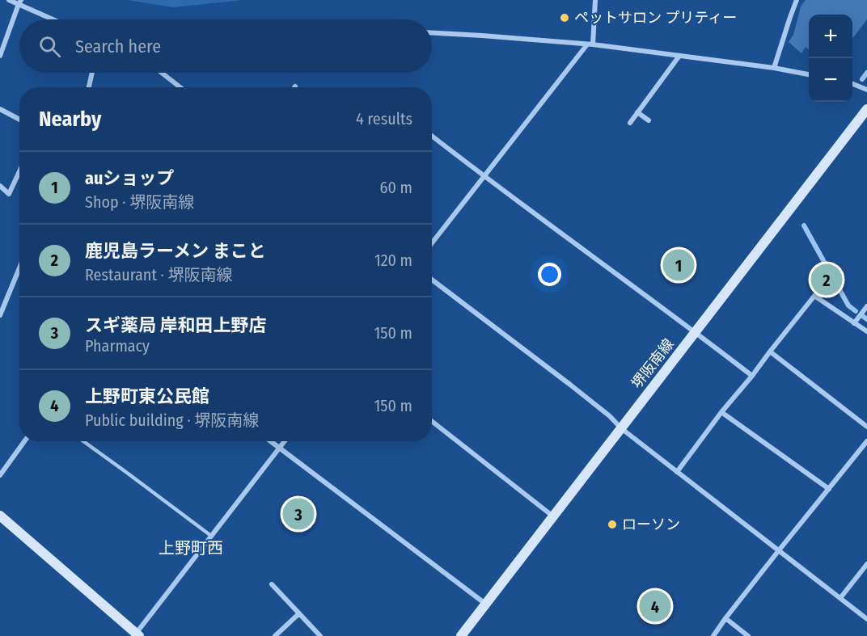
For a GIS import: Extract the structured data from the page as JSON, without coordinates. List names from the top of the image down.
{
  "streets": {
    "main road": ["堺阪南線"]
  },
  "districts": ["上野町西"],
  "places": ["ペットサロン プリティー", "ローソン"],
  "page": {
    "map_buttons": ["+", "−"],
    "search": "Search here",
    "heading": ["Nearby", "4 results"],
    "list": [
      {
        "mark": "1",
        "name": "auショップ",
        "note": "Shop · 堺阪南線",
        "value": "60 m"
      },
      {
        "mark": "2",
        "name": "鹿児島ラーメン まこと",
        "note": "Restaurant · 堺阪南線",
        "value": "120 m"
      },
      {
        "mark": "3",
        "name": "スギ薬局 岸和田上野店",
        "note": "Pharmacy",
        "value": "150 m"
      },
      {
        "mark": "4",
        "name": "上野町東公民館",
        "note": "Public building · 堺阪南線",
        "value": "150 m"
      }
    ],
    "pins": [
      "1",
      "2",
      "3",
      "4"
    ]
  }
}
